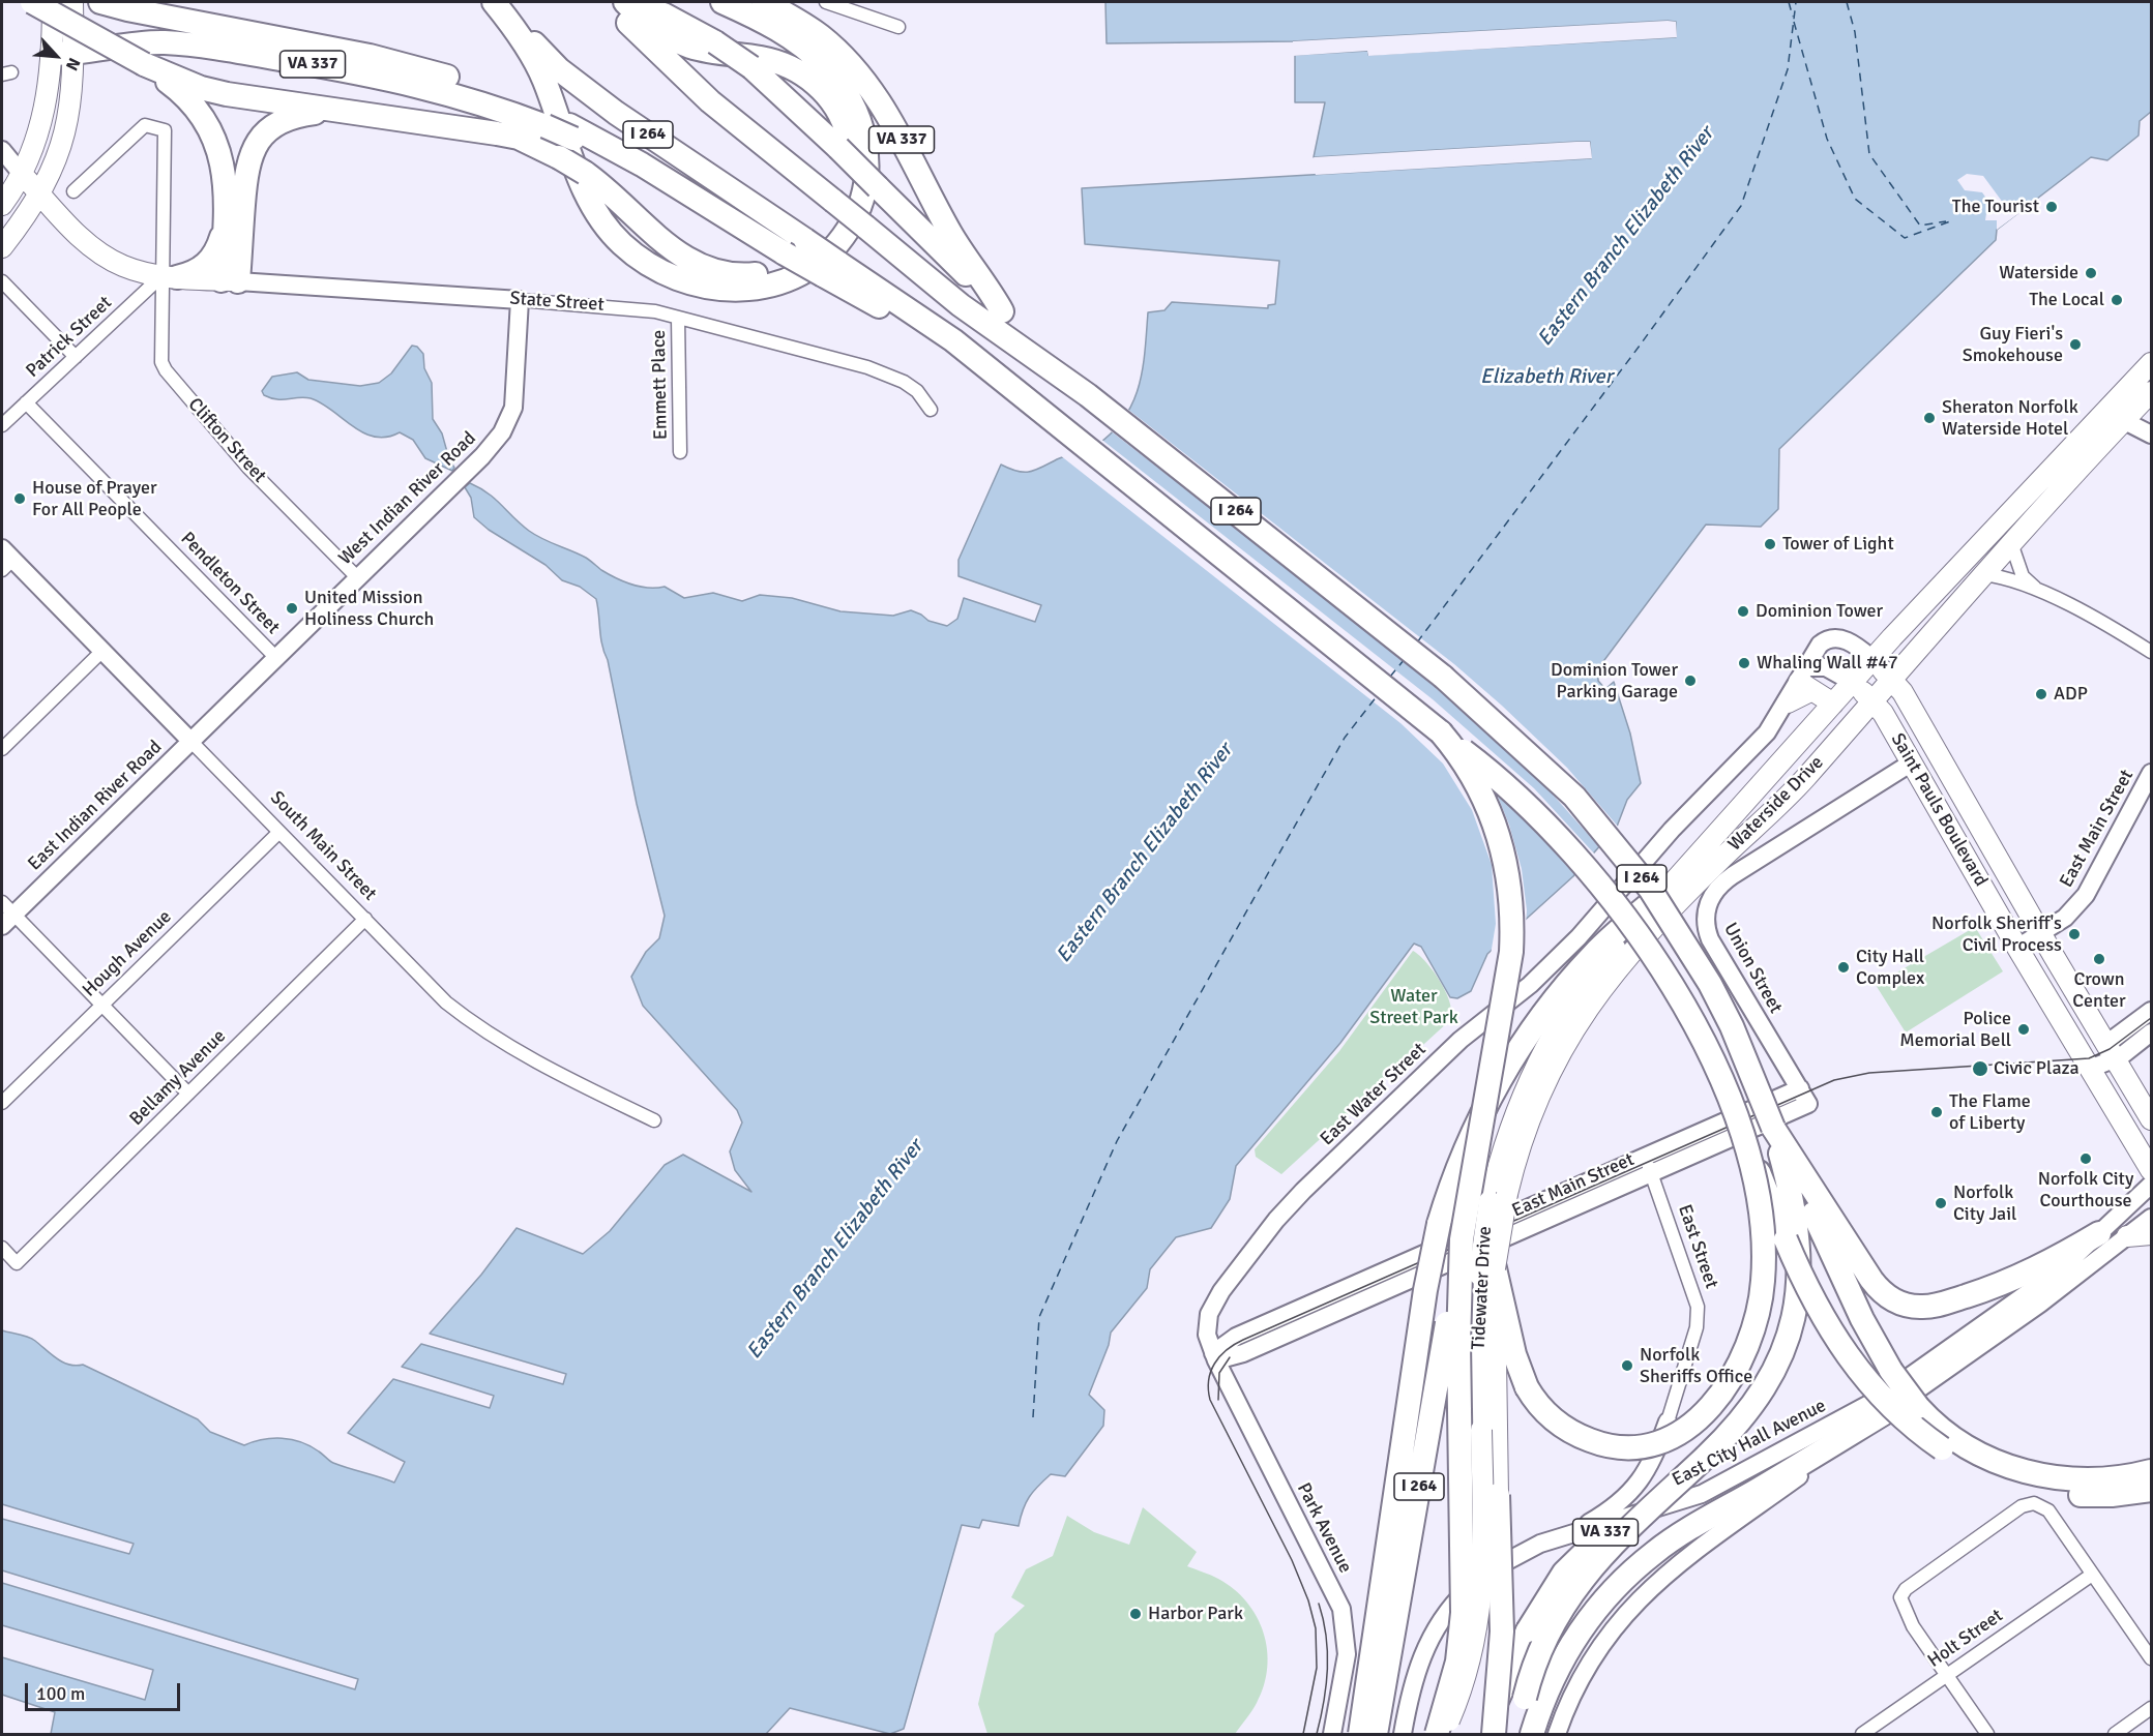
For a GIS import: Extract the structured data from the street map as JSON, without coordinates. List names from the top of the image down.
{
  "streets": {
    "highway": ["VA 337", "I 264"],
    "main road": [
      "State Street",
      "West Indian River Road",
      "Waterside Drive",
      "East Indian River Road",
      "Saint Pauls Boulevard",
      "East Main Street",
      "South Main Street",
      "Union Street",
      "East Water Street",
      "Tidewater Drive",
      "East City Hall Avenue",
      "Park Avenue"
    ],
    "street": [
      "Patrick Street",
      "Emmett Place",
      "Clifton Street",
      "Pendleton Street",
      "Hough Avenue",
      "Bellamy Avenue",
      "East Street",
      "Holt Street"
    ]
  },
  "crossings": [
    ["VA 337", "I 264"],
    ["State Street", "Patrick Street"],
    ["State Street", "Emmett Place"],
    ["State Street", "Clifton Street"],
    ["State Street", "West Indian River Road"],
    ["Patrick Street", "Clifton Street"],
    ["Patrick Street", "Pendleton Street"],
    ["Clifton Street", "West Indian River Road"],
    ["West Indian River Road", "Pendleton Street"],
    ["West Indian River Road", "East Indian River Road"],
    ["West Indian River Road", "South Main Street"],
    ["Waterside Drive", "Saint Pauls Boulevard"],
    ["Waterside Drive", "Tidewater Drive"],
    ["East Indian River Road", "South Main Street"],
    ["Saint Pauls Boulevard", "East Main Street"],
    ["Saint Pauls Boulevard", "Union Street"],
    ["East Main Street", "Union Street"],
    ["East Main Street", "East Water Street"],
    ["East Main Street", "East Street"],
    ["East Main Street", "Park Avenue"],
    ["South Main Street", "Hough Avenue"],
    ["South Main Street", "Bellamy Avenue"],
    ["East Water Street", "Park Avenue"]
  ],
  "water": ["Eastern Branch Elizabeth River", "Elizabeth River"],
  "parks": ["Water Street Park"],
  "places": [
    "The Tourist",
    "Waterside",
    "The Local",
    "Guy Fieri's Smokehouse",
    "Sheraton Norfolk Waterside Hotel",
    "House of Prayer For All People",
    "Tower of Light",
    "United Mission Holiness Church",
    "Dominion Tower",
    "Whaling Wall #47",
    "Dominion Tower Parking Garage",
    "ADP",
    "Norfolk Sheriff's Civil Process",
    "Crown Center",
    "City Hall Complex",
    "Police Memorial Bell",
    "Civic Plaza",
    "The Flame of Liberty",
    "Norfolk City Courthouse",
    "Norfolk City Jail",
    "Norfolk Sheriffs Office",
    "Harbor Park"
  ],
  "scale_bar": "100 m",
  "north": "bottom right"
}
